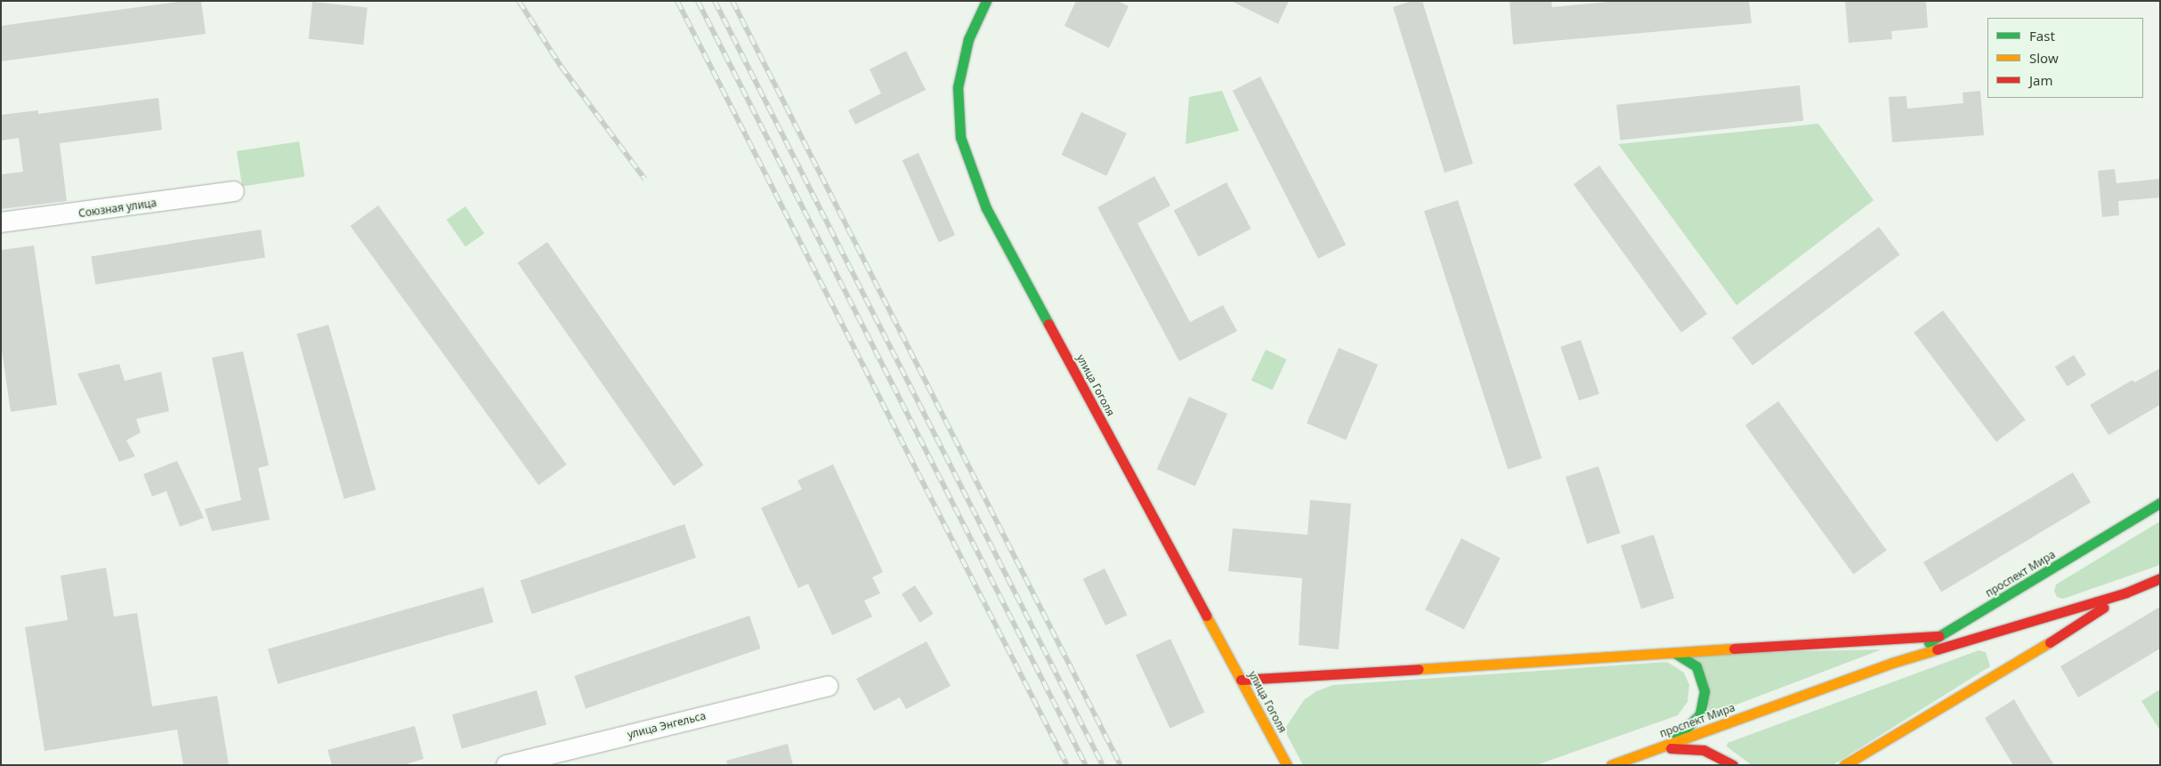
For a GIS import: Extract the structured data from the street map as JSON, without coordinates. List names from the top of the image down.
{
  "streets": {
    "street": [
      "Союзная улица",
      "улица Гоголя",
      "проспект Мира",
      "улица Энгельса"
    ]
  },
  "legend": ["Fast", "Slow", "Jam"]
}
